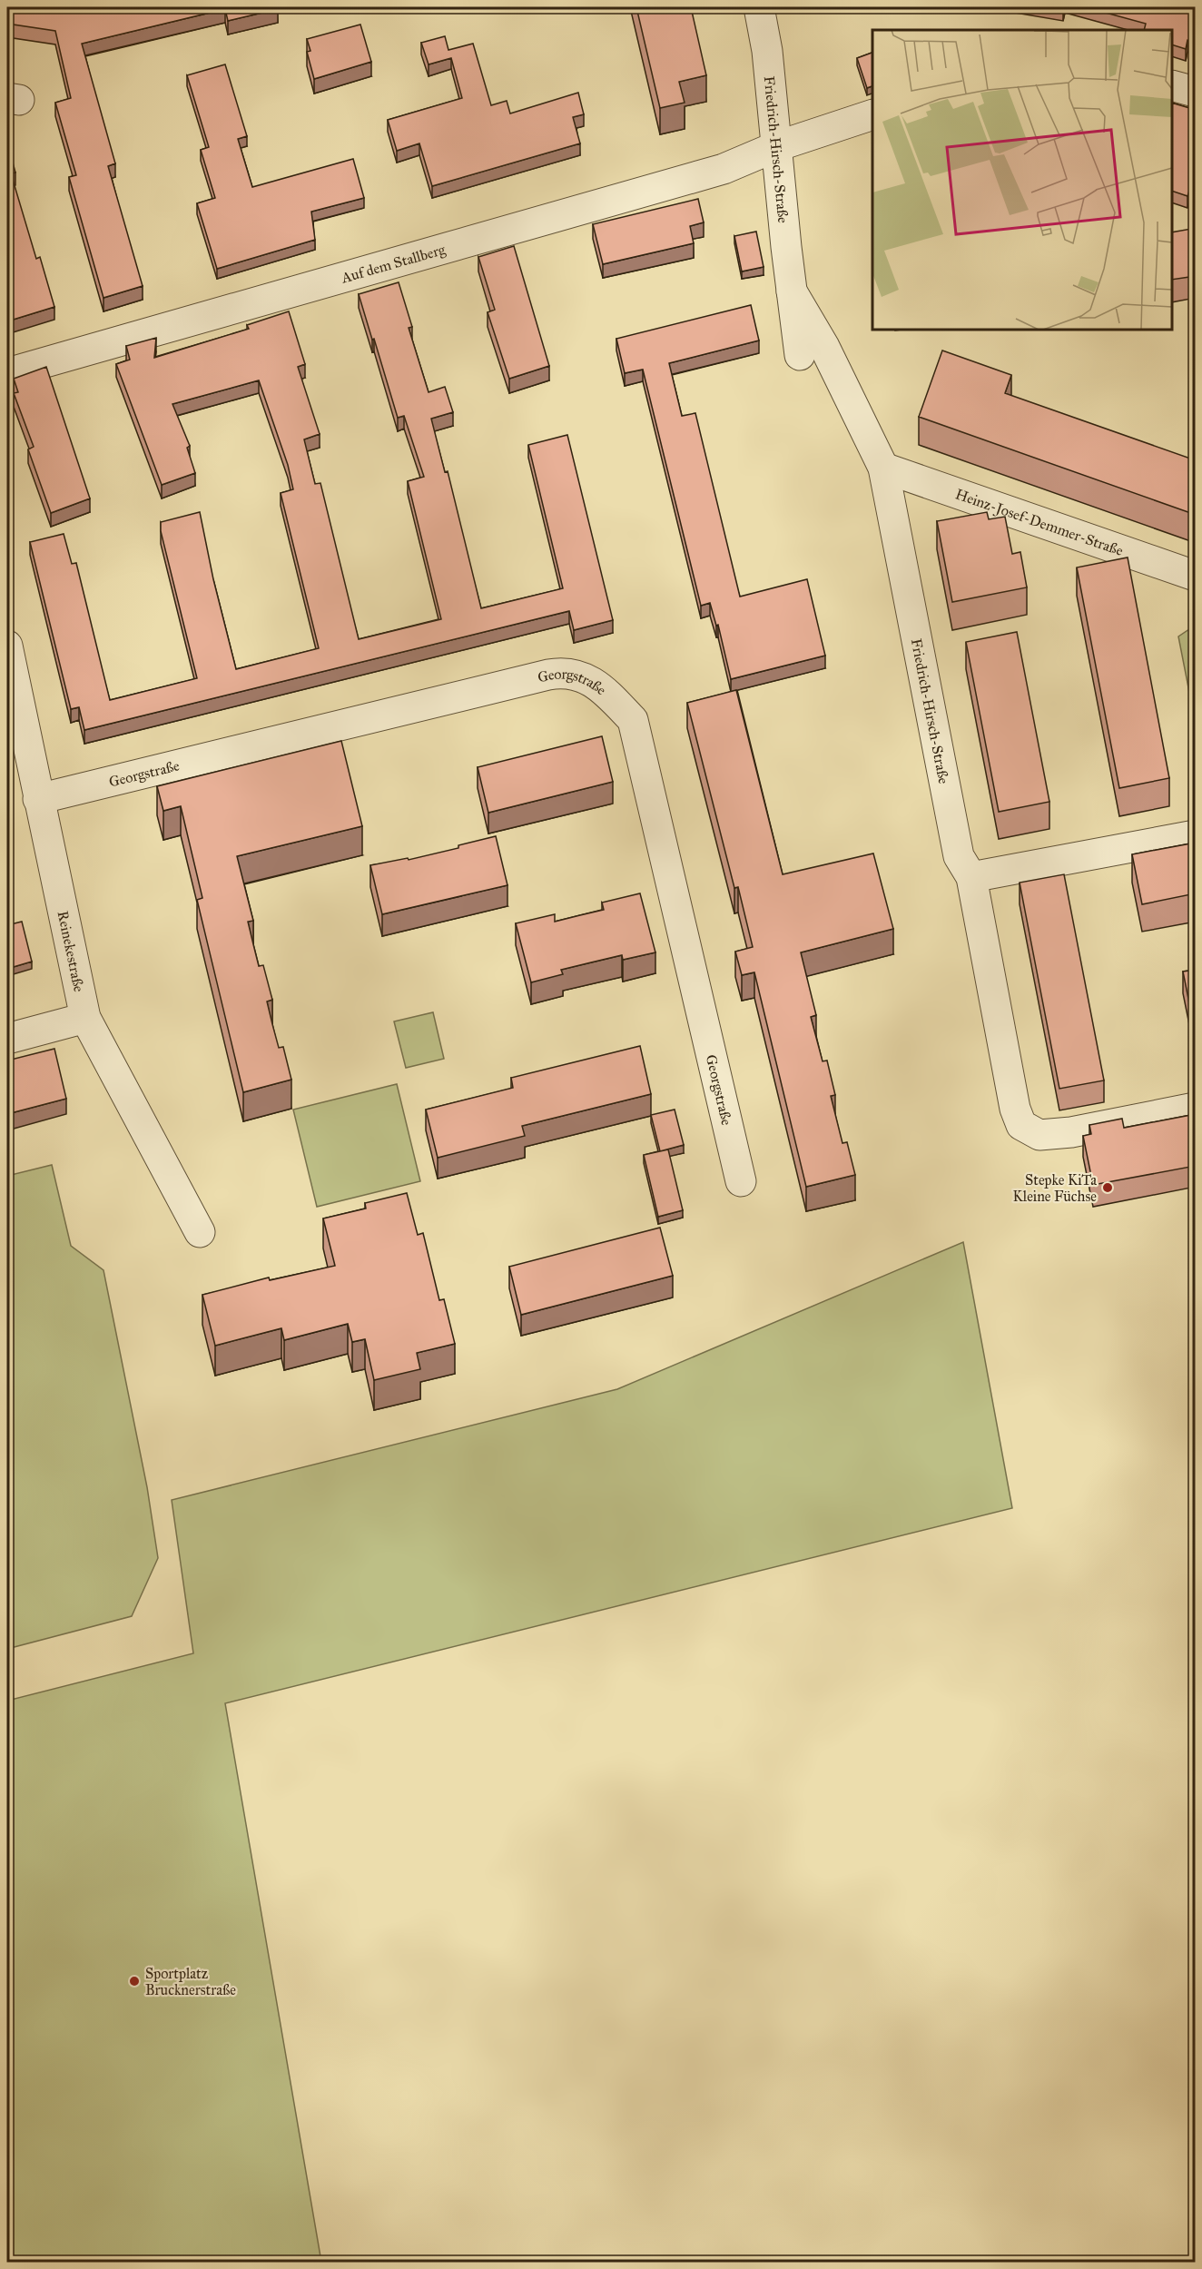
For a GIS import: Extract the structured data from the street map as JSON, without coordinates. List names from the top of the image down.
{
  "streets": {
    "street": [
      "Friedrich-Hirsch-Straße",
      "Auf dem Stallberg",
      "Heinz-Josef-Demmer-Straße",
      "Georgstraße",
      "Reinekestraße"
    ]
  },
  "crossings": [
    ["Friedrich-Hirsch-Straße", "Auf dem Stallberg"],
    ["Friedrich-Hirsch-Straße", "Heinz-Josef-Demmer-Straße"],
    ["Georgstraße", "Reinekestraße"]
  ],
  "places": ["Stepke KiTa Kleine Füchse", "Sportplatz Brucknerstraße"]
}
